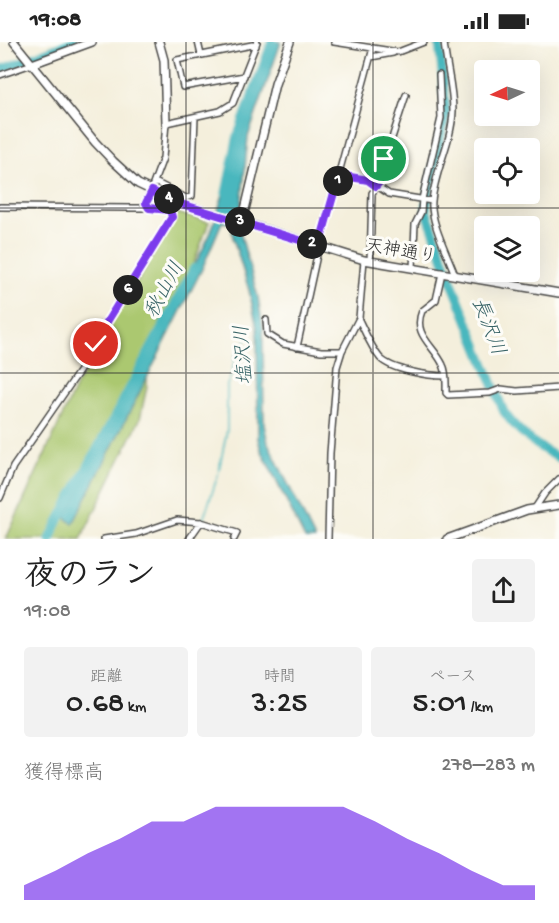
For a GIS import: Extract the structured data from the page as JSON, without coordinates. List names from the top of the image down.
{
  "streets": {
    "street": ["天神通り"]
  },
  "water": ["秋山川", "長沢川", "塩沢川"],
  "north": "left",
  "page": {
    "status": "19:08",
    "pins": [
      "1",
      "4",
      "3",
      "2",
      "6"
    ],
    "heading": ["夜のラン", "19:08"],
    "stats": [
      ["距離", "0.68 km"],
      ["時間", "3:25"],
      ["ペース", "5:01 /km"]
    ],
    "chart": ["獲得標高", "278–283 m"]
  }
}
